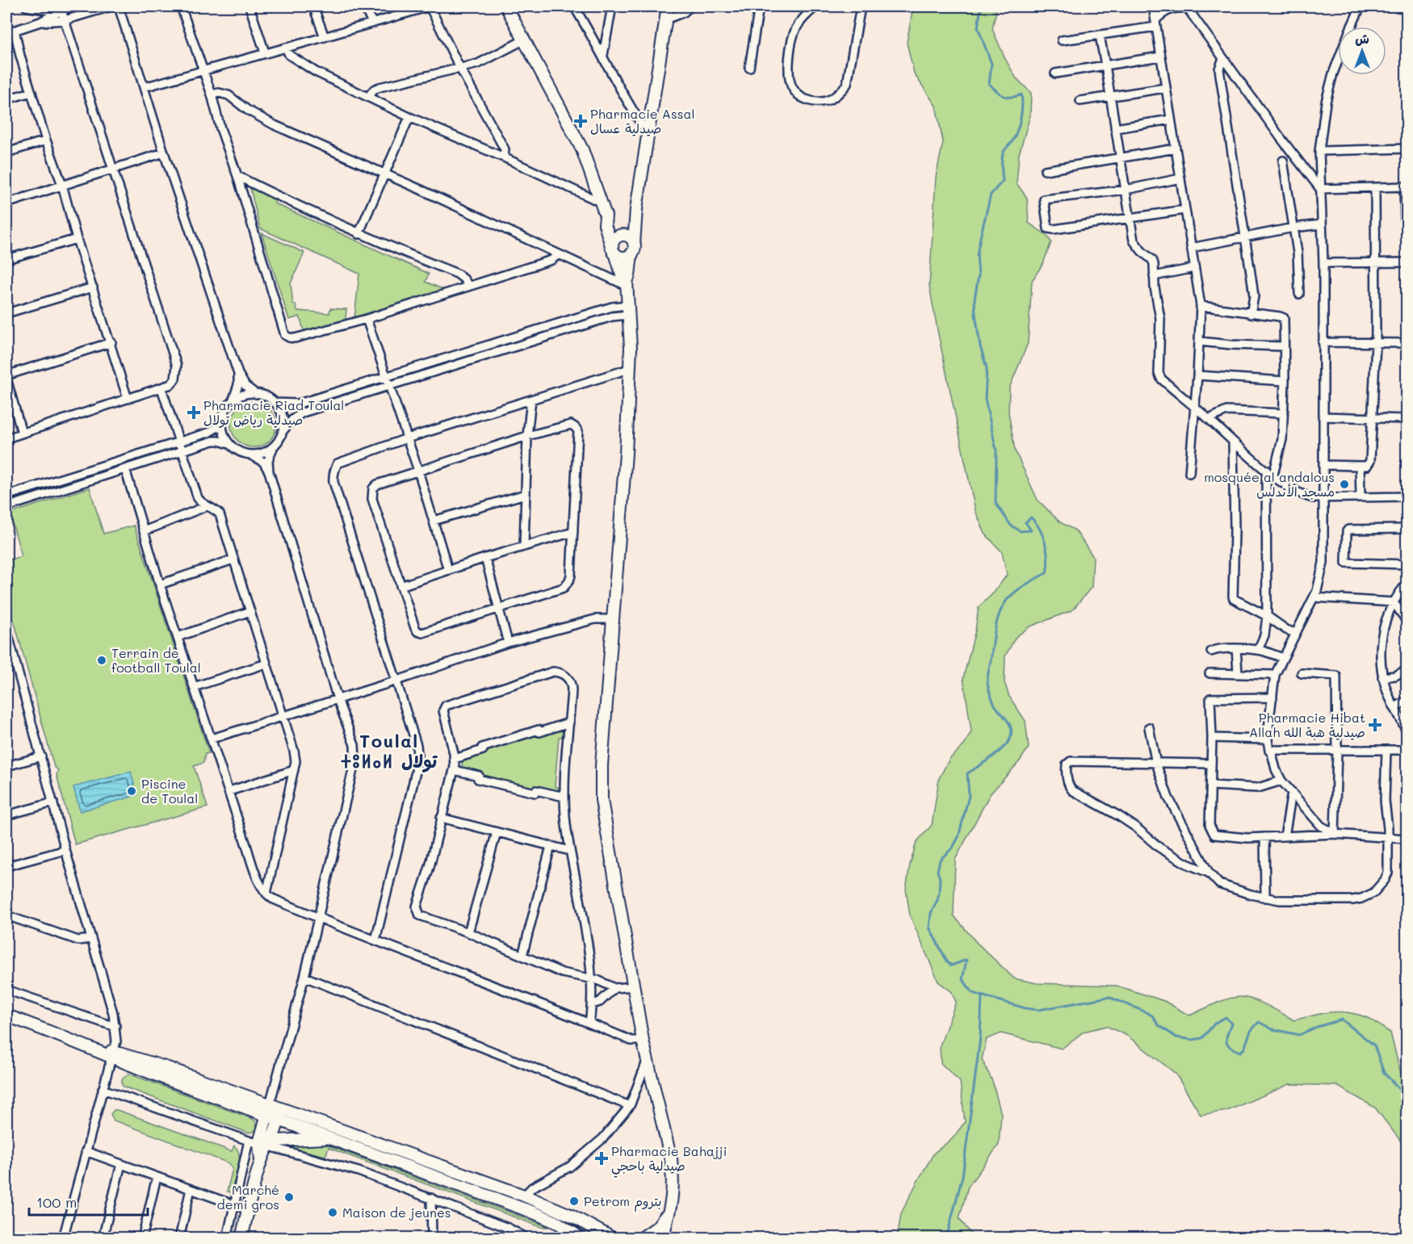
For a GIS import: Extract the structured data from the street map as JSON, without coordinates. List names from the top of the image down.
{
  "districts": ["Toulal ⵜⵓⵍⴰⵍ تولال"],
  "places": {
    "health": [
      "Pharmacie Assal صيدلية عسال",
      "Pharmacie Riad Toulal صيدلية رياض تولال",
      "Pharmacie Hibat Allah صيدلية هبة الله",
      "Pharmacie Bahajji صيدلية باحجي"
    ],
    "other": [
      "mosquée al andalous مسجد الأندلس",
      "Terrain de football Toulal",
      "Piscine de Toulal",
      "Marché demi gros",
      "Petrom بتروم",
      "Maison de jeunes"
    ]
  },
  "scale_bar": "100 m",
  "north": "top"
}
